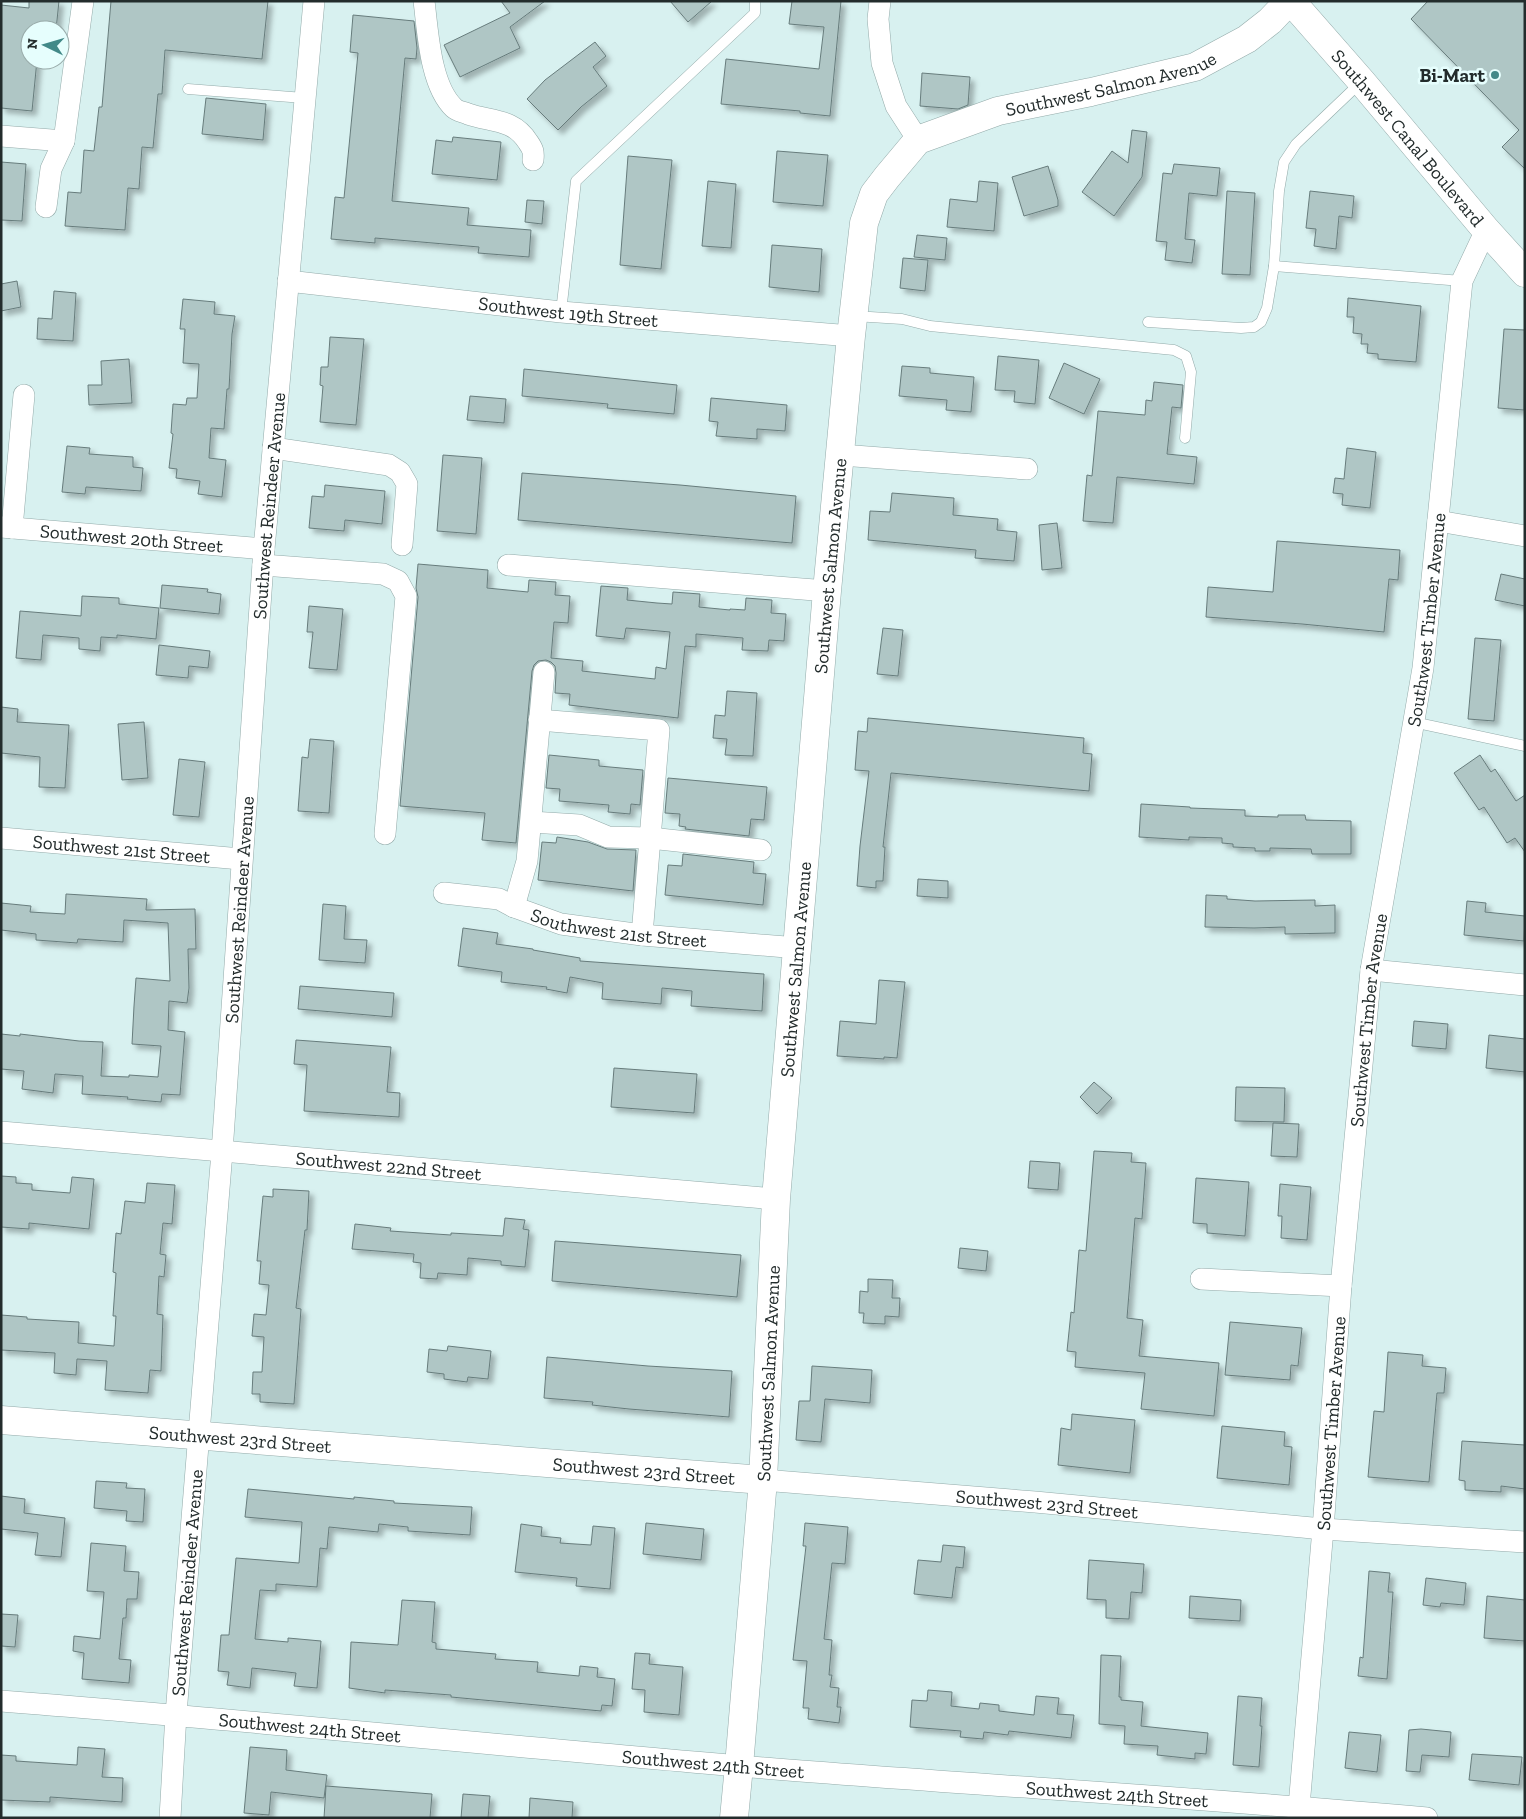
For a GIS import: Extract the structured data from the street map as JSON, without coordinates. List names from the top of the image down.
{
  "streets": {
    "main road": ["Southwest Salmon Avenue", "Southwest Canal Boulevard", "Southwest 23rd Street"],
    "street": [
      "Southwest 19th Street",
      "Southwest Reindeer Avenue",
      "Southwest 20th Street",
      "Southwest Timber Avenue",
      "Southwest 21st Street",
      "Southwest 22nd Street",
      "Southwest 24th Street"
    ]
  },
  "crossings": [
    ["Southwest Salmon Avenue", "Southwest Canal Boulevard"],
    ["Southwest Salmon Avenue", "Southwest 19th Street"],
    ["Southwest Salmon Avenue", "Southwest 21st Street"],
    ["Southwest Salmon Avenue", "Southwest 22nd Street"],
    ["Southwest Salmon Avenue", "Southwest 23rd Street"],
    ["Southwest Salmon Avenue", "Southwest 24th Street"],
    ["Southwest Canal Boulevard", "Southwest Timber Avenue"],
    ["Southwest 19th Street", "Southwest Reindeer Avenue"],
    ["Southwest Reindeer Avenue", "Southwest 20th Street"],
    ["Southwest Reindeer Avenue", "Southwest 21st Street"],
    ["Southwest Reindeer Avenue", "Southwest 22nd Street"],
    ["Southwest Reindeer Avenue", "Southwest 23rd Street"],
    ["Southwest Reindeer Avenue", "Southwest 24th Street"],
    ["Southwest Timber Avenue", "Southwest 23rd Street"],
    ["Southwest Timber Avenue", "Southwest 24th Street"]
  ],
  "places": ["Bi-Mart"],
  "north": "left"
}
